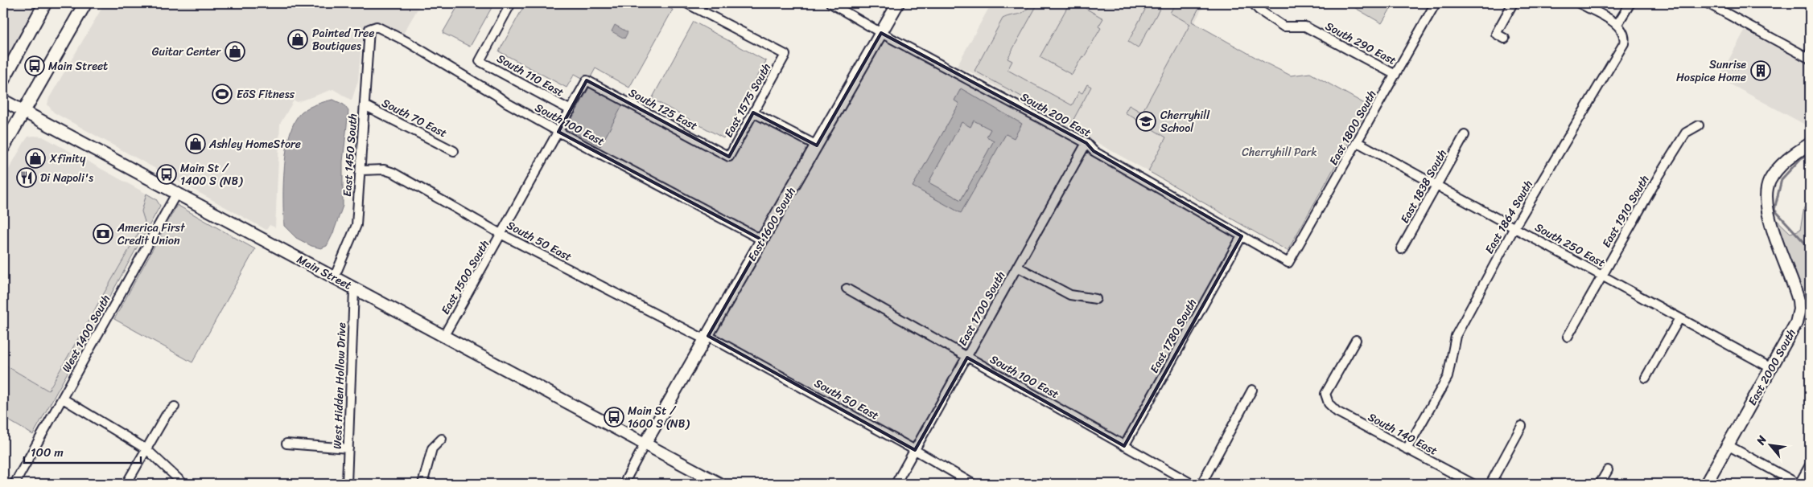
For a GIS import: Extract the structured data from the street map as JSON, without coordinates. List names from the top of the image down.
{
  "streets": {
    "street": [
      "South 290 East",
      "South 110 East",
      "East 1575 South",
      "South 125 East",
      "South 200 East",
      "South 70 East",
      "South 100 East",
      "East 1800 South",
      "East 1450 South",
      "East 1838 South",
      "East 1910 South",
      "East 1864 South",
      "East 1600 South",
      "South 50 East",
      "South 250 East",
      "Main Street",
      "East 1500 South",
      "East 1700 South",
      "West 1400 South",
      "East 1780 South",
      "East 2000 South",
      "West Hidden Hollow Drive",
      "South 140 East"
    ]
  },
  "crossings": [
    ["South 290 East", "East 1800 South"],
    ["South 110 East", "East 1500 South"],
    ["East 1575 South", "South 125 East"],
    ["South 125 East", "East 1500 South"],
    ["South 200 East", "East 1800 South"],
    ["South 200 East", "East 1600 South"],
    ["South 200 East", "East 1700 South"],
    ["South 200 East", "East 1780 South"],
    ["South 70 East", "East 1450 South"],
    ["South 100 East", "East 1450 South"],
    ["South 100 East", "East 1600 South"],
    ["South 100 East", "East 1500 South"],
    ["South 100 East", "East 1700 South"],
    ["South 100 East", "East 1780 South"],
    ["East 1800 South", "South 250 East"],
    ["East 1450 South", "South 50 East"],
    ["East 1450 South", "Main Street"],
    ["East 1838 South", "South 250 East"],
    ["East 1910 South", "South 250 East"],
    ["East 1864 South", "South 250 East"],
    ["East 1864 South", "South 140 East"],
    ["East 1600 South", "South 50 East"],
    ["East 1600 South", "Main Street"],
    ["South 50 East", "East 1500 South"],
    ["South 50 East", "East 1700 South"],
    ["South 250 East", "East 2000 South"],
    ["Main Street", "East 1500 South"],
    ["Main Street", "West 1400 South"],
    ["Main Street", "West Hidden Hollow Drive"]
  ],
  "parks": ["Cherryhill Park"],
  "places": {
    "shop": [
      "Painted Tree Boutiques",
      "Guitar Center",
      "Ashley HomeStore",
      "Xfinity"
    ],
    "bus stop": ["Main Street", "Main St / 1400 S (NB)", "Main St / 1600 S (NB)"],
    "building": ["Sunrise Hospice Home"],
    "sports": ["EōS Fitness"],
    "school or university": ["Cherryhill School"],
    "restaurant": ["Di Napoli's"],
    "bank": ["America First Credit Union"]
  },
  "scale_bar": "100 m",
  "north": "top left"
}
